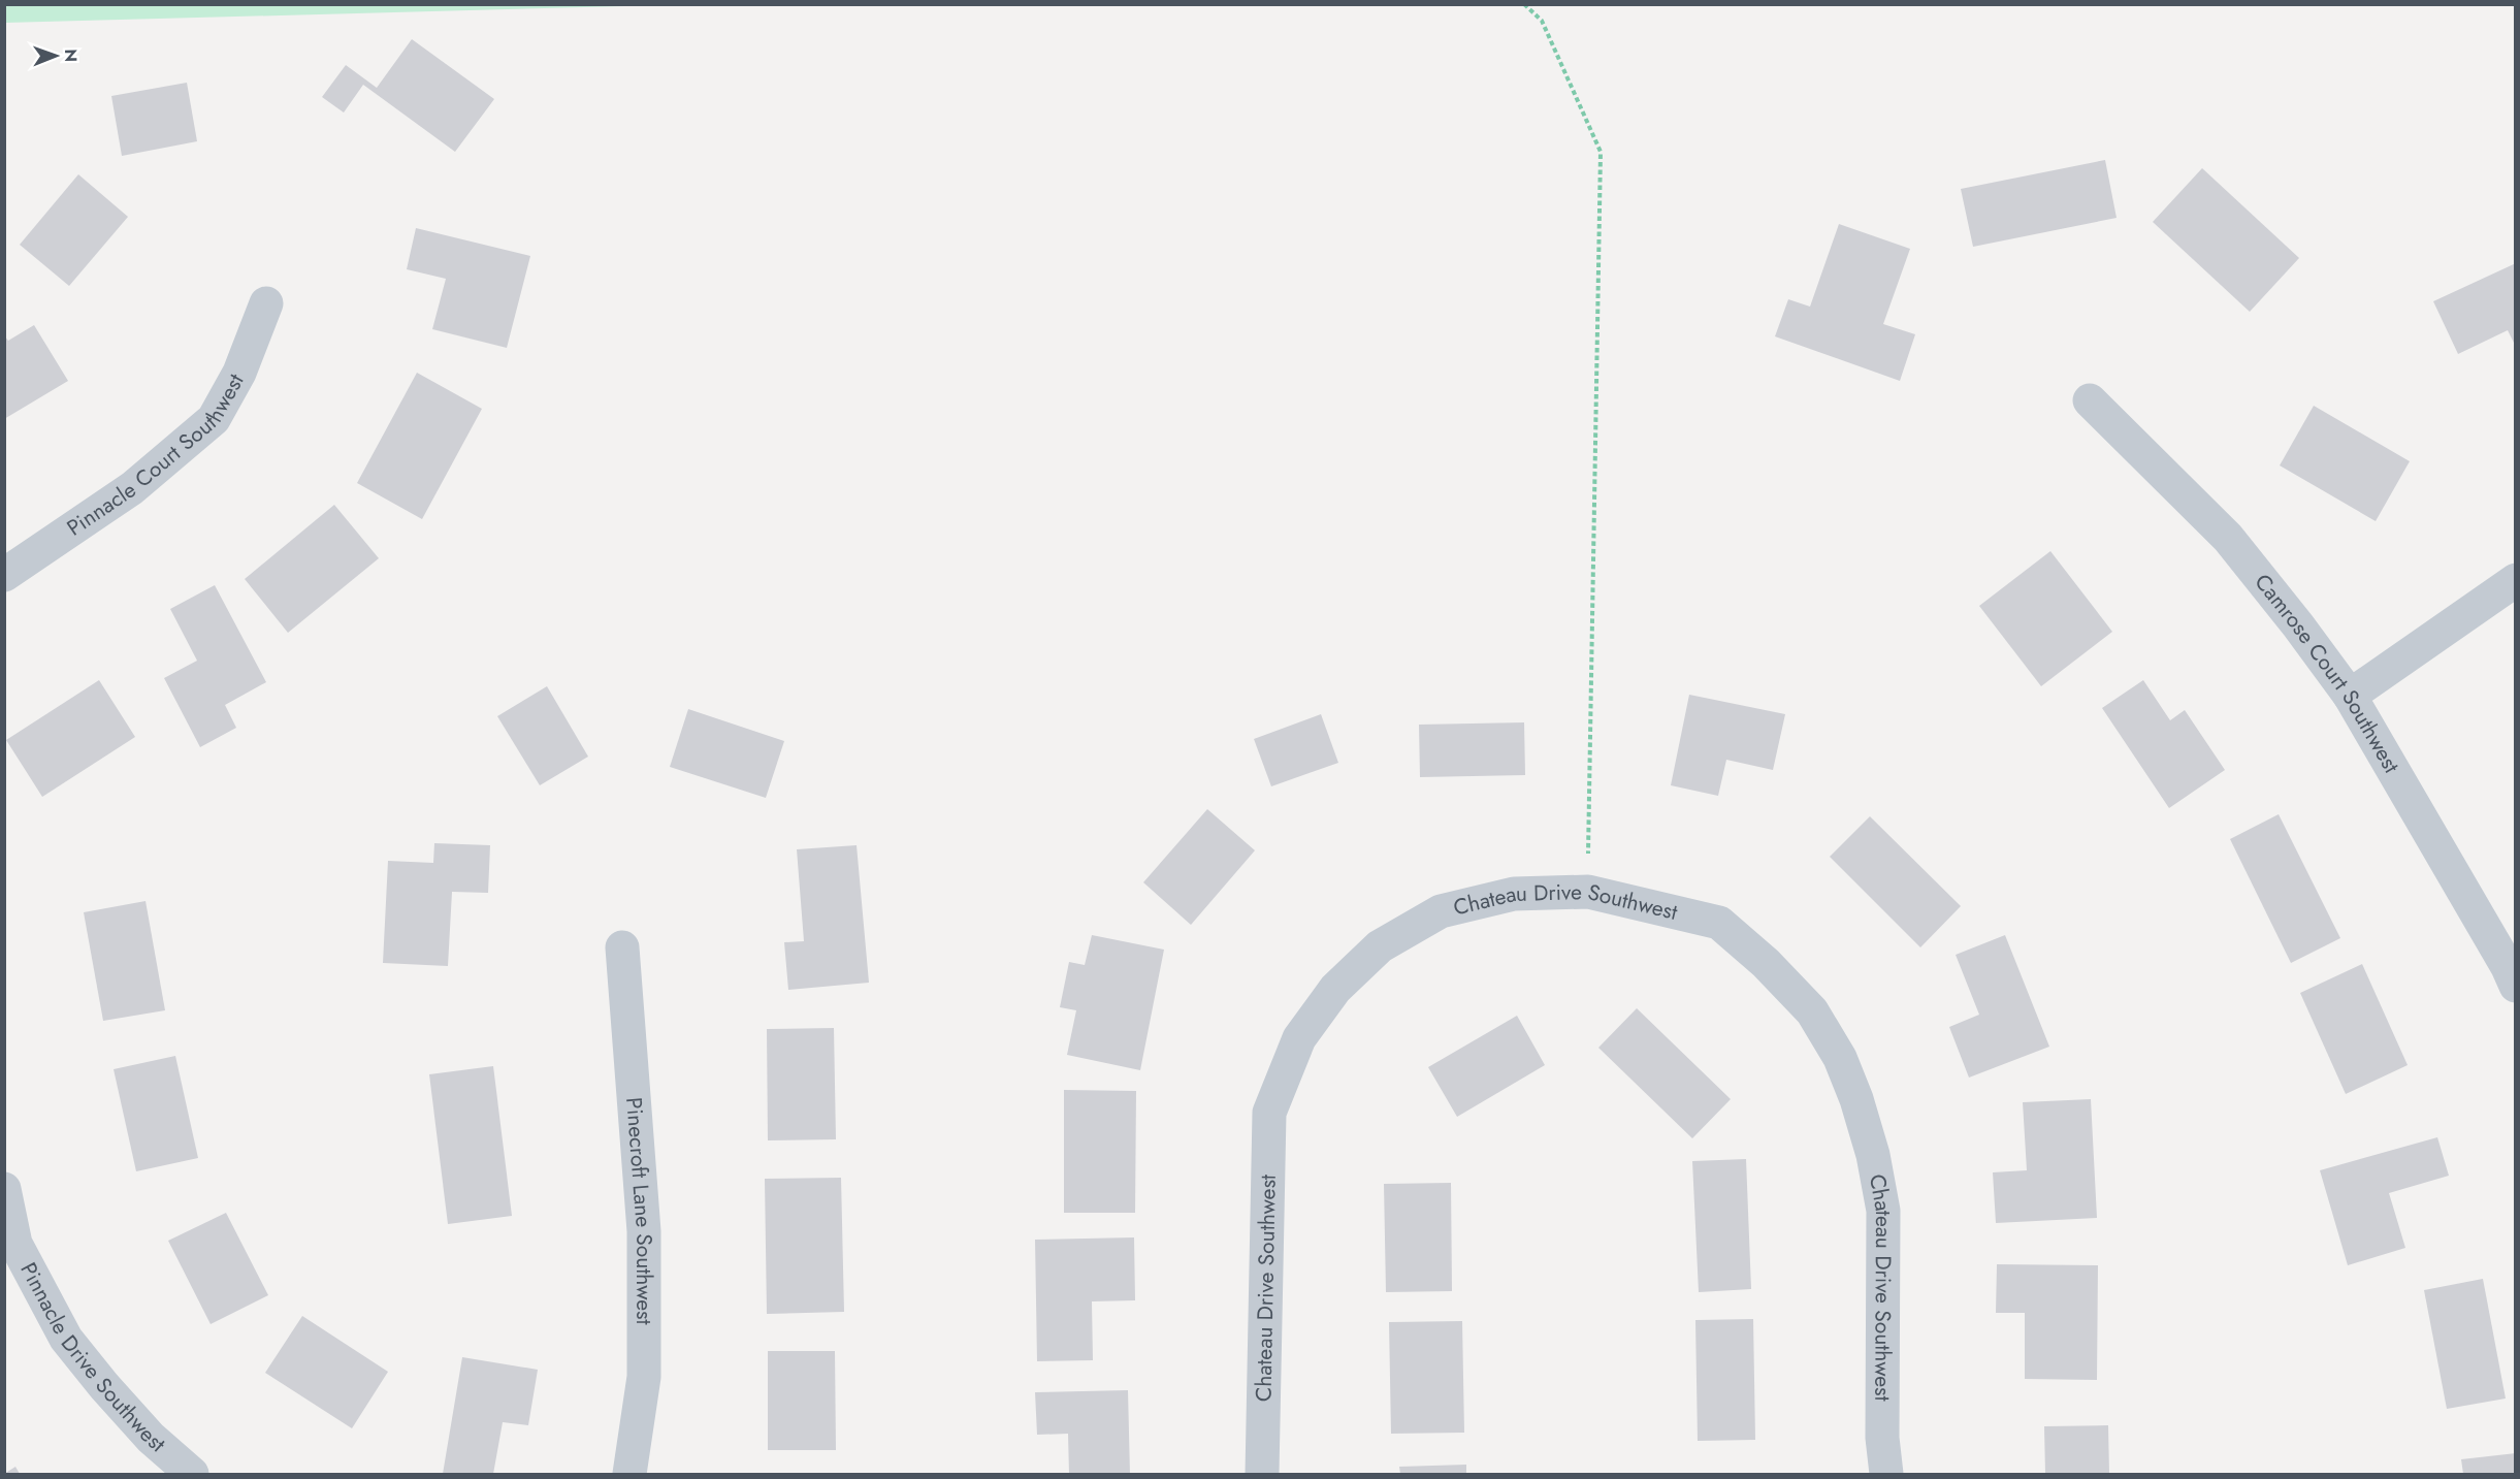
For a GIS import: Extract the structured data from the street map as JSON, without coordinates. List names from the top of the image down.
{
  "streets": {
    "street": [
      "Pinnacle Court Southwest",
      "Camrose Court Southwest",
      "Chateau Drive Southwest",
      "Pinecroft Lane Southwest",
      "Pinnacle Drive Southwest"
    ]
  },
  "north": "right"
}
